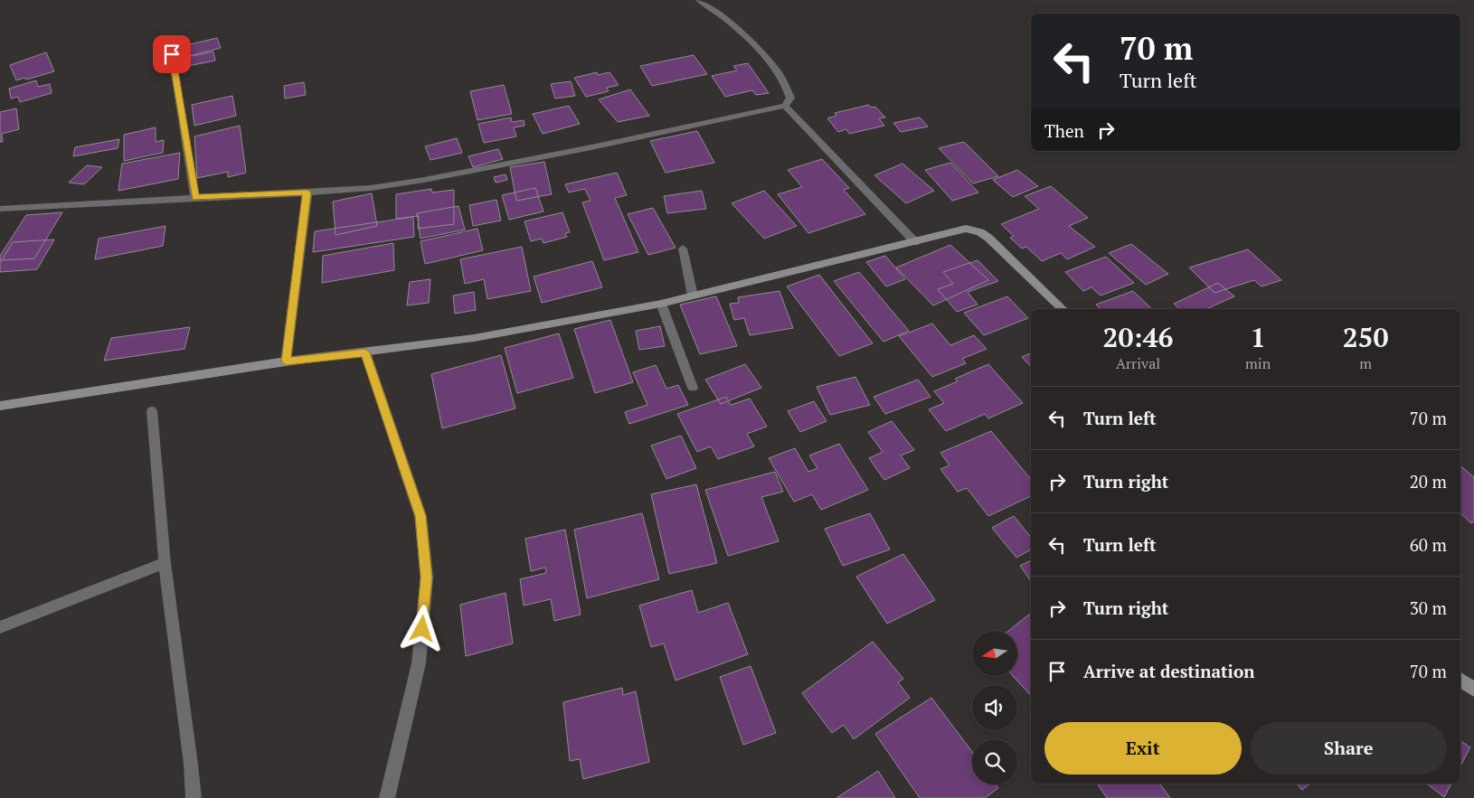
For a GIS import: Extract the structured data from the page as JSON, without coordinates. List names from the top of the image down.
{
  "north": "left",
  "page": {
    "turn": ["70 m", "Turn left"],
    "then": "Then",
    "eta": [
      "20:46",
      "Arrival",
      "1",
      "min",
      "250",
      "m"
    ],
    "list": [
      {
        "name": "Turn left",
        "value": "70 m"
      },
      {
        "name": "Turn right",
        "value": "20 m"
      },
      {
        "name": "Turn left",
        "value": "60 m"
      },
      {
        "name": "Turn right",
        "value": "30 m"
      },
      {
        "name": "Arrive at destination",
        "value": "70 m"
      }
    ],
    "buttons": ["Exit", "Share"]
  }
}
